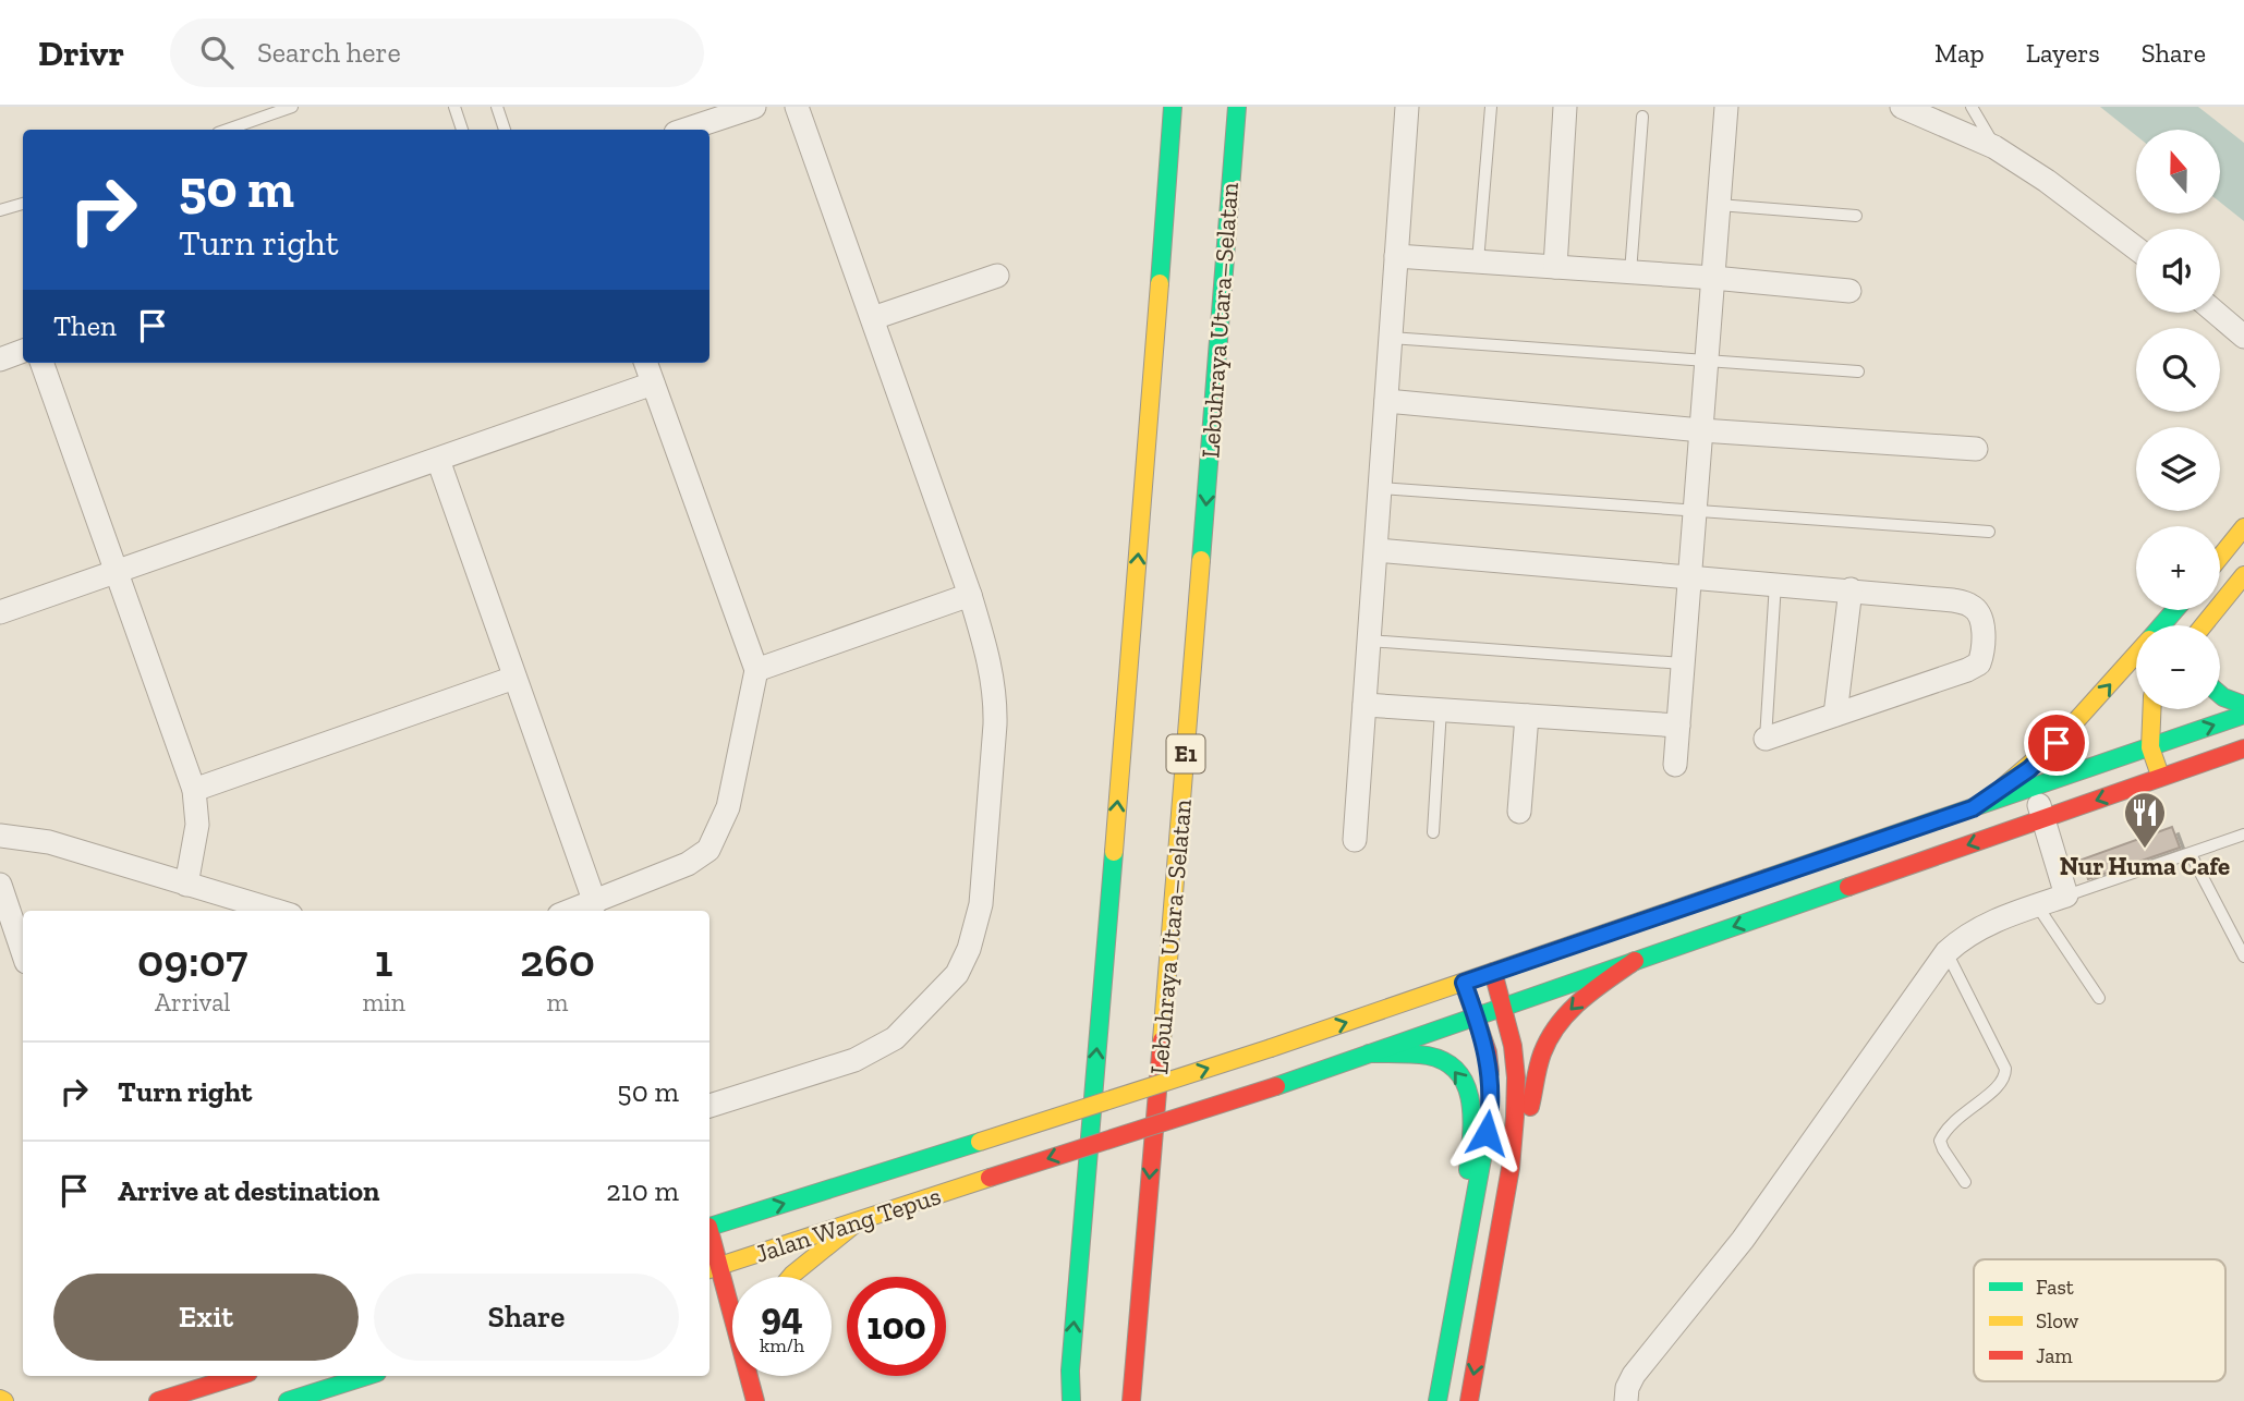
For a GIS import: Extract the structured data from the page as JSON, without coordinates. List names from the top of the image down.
{
  "streets": {
    "main road": ["Lebuhraya Utara–Selatan", "E1", "Jalan Wang Tepus"]
  },
  "places": {
    "restaurant": ["Nur Huma Cafe"]
  },
  "legend": ["Fast", "Slow", "Jam"],
  "north": "top",
  "page": {
    "header": "Drivr",
    "search": "Search here",
    "nav": ["Map", "Layers", "Share"],
    "map_buttons": ["+", "−"],
    "turn": ["50 m", "Turn right"],
    "then": "Then",
    "eta": [
      "09:07",
      "Arrival",
      "1",
      "min",
      "260",
      "m"
    ],
    "list": [
      {
        "name": "Turn right",
        "value": "50 m"
      },
      {
        "name": "Arrive at destination",
        "value": "210 m"
      }
    ],
    "buttons": ["Exit", "Share"],
    "speed": "94 km/h",
    "limit": "100"
  }
}
